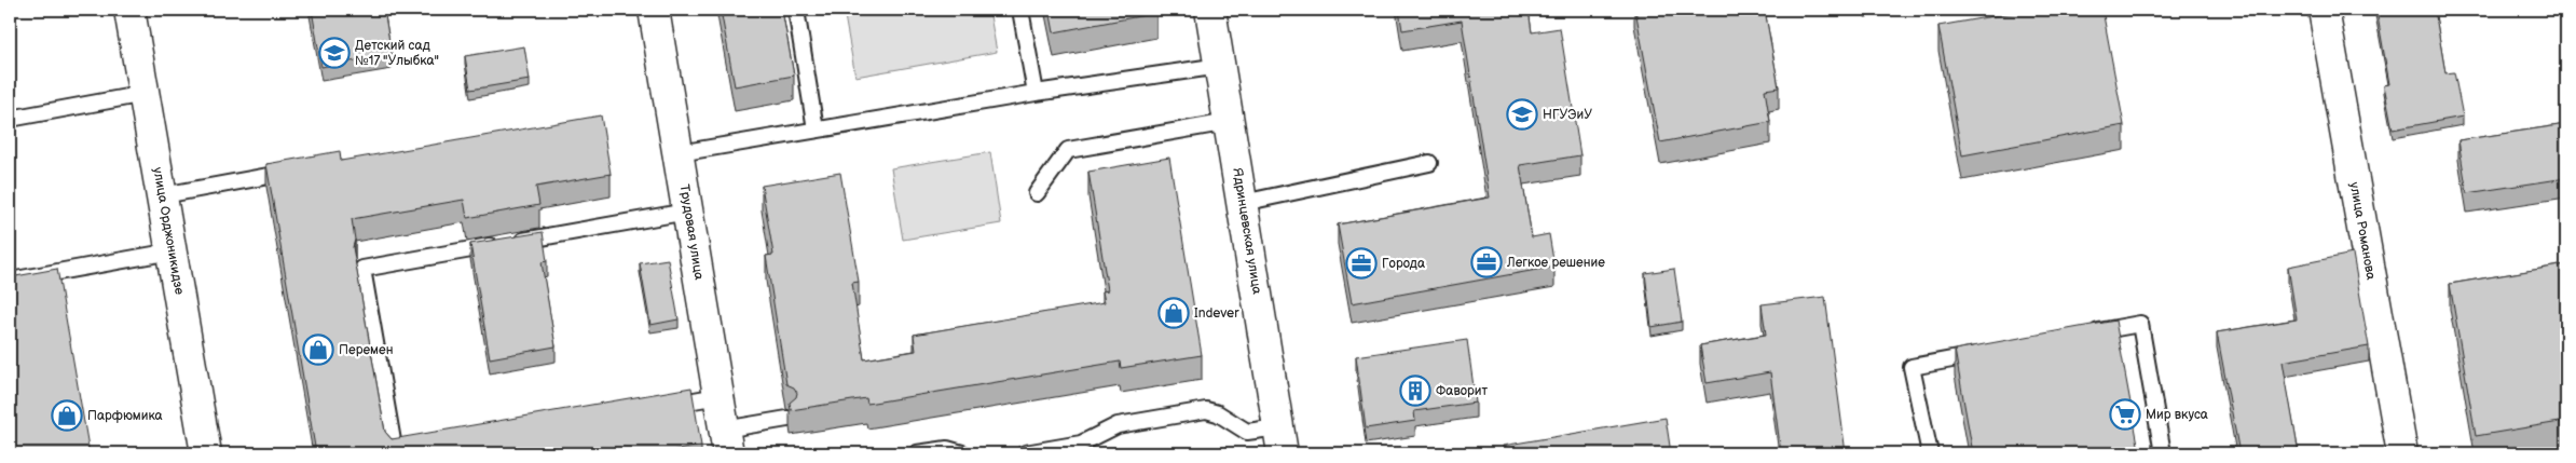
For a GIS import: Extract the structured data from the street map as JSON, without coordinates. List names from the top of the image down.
{
  "streets": {
    "street": [
      "улица Орджоникидзе",
      "Ядринцевская улица",
      "улица Романова",
      "Трудовая улица"
    ]
  },
  "places": {
    "school or university": ["Детский сад №17 \"Улыбка\"", "НГУЭиУ"],
    "office": ["Легкое решение", "Города"],
    "shop": ["Indever", "Перемен", "Парфюмика"],
    "building": ["Фаворит"],
    "supermarket": ["Мир вкуса"]
  }
}
